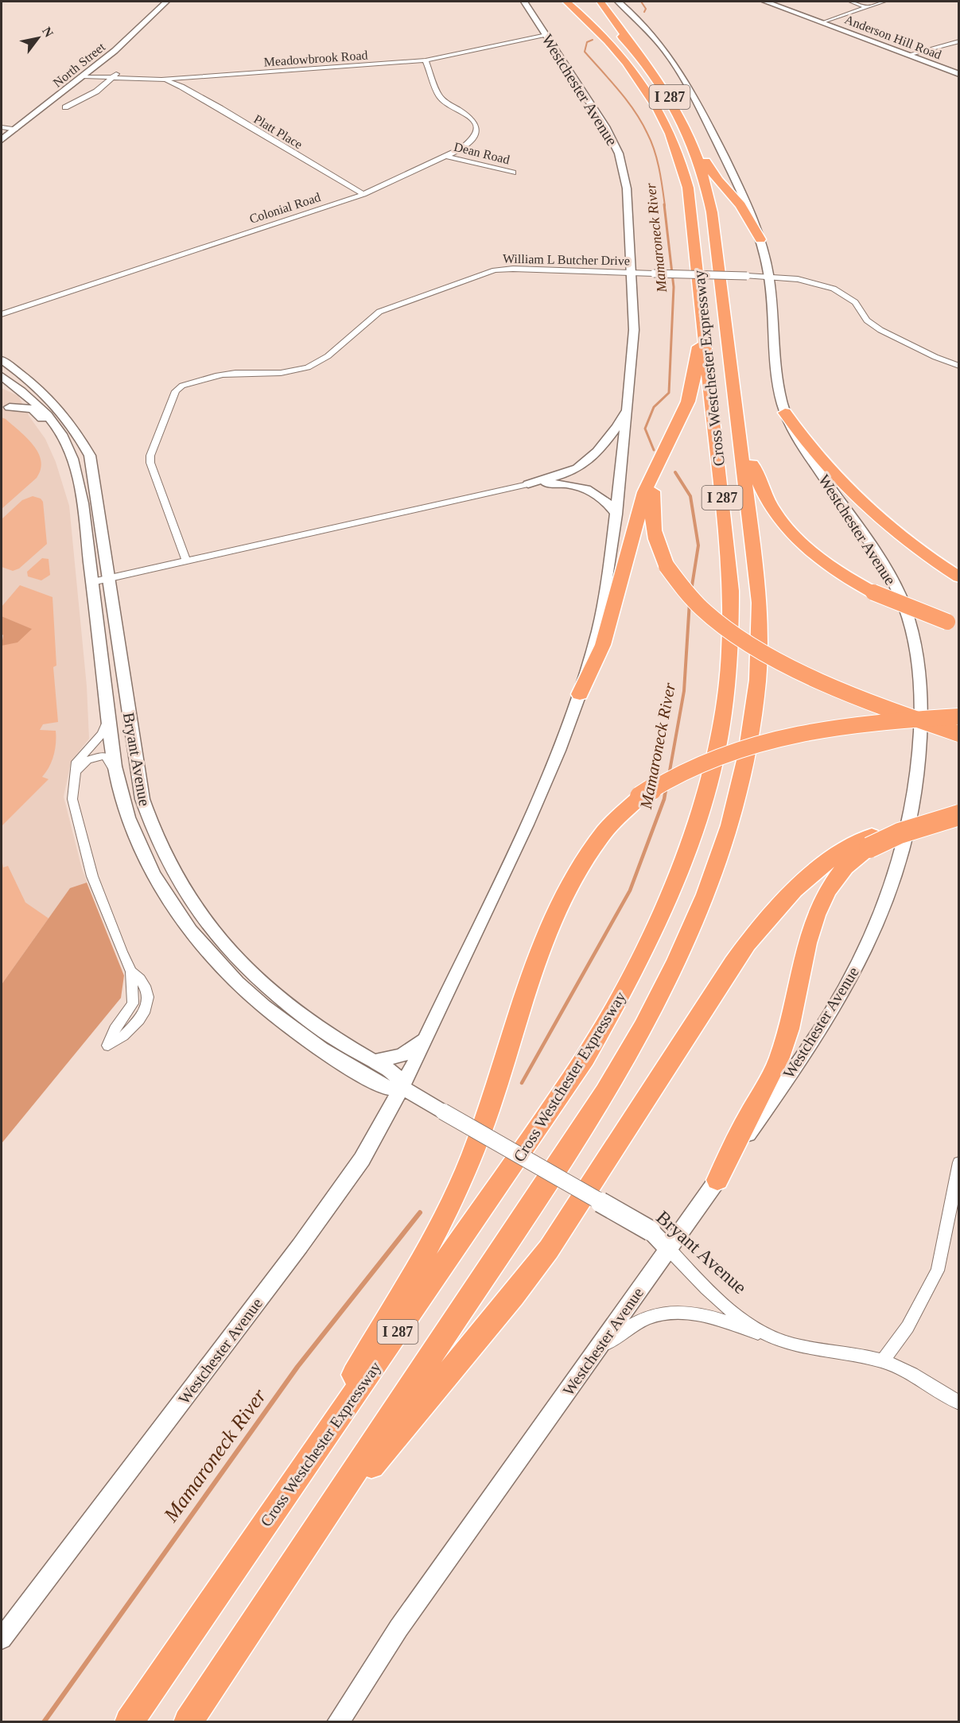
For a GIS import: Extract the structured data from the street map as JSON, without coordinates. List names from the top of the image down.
{
  "streets": {
    "highway": ["I 287", "Cross Westchester Expressway"],
    "main road": [
      "Anderson Hill Road",
      "North Street",
      "Westchester Avenue",
      "Bryant Avenue"
    ],
    "street": [
      "Meadowbrook Road",
      "Platt Place",
      "Dean Road",
      "Colonial Road",
      "William L Butcher Drive"
    ]
  },
  "crossings": [
    ["Meadowbrook Road", "North Street"],
    ["Meadowbrook Road", "Westchester Avenue"],
    ["Meadowbrook Road", "Platt Place"],
    ["Meadowbrook Road", "Colonial Road"],
    ["Westchester Avenue", "William L Butcher Drive"],
    ["Westchester Avenue", "Bryant Avenue"],
    ["Platt Place", "Colonial Road"],
    ["Dean Road", "Colonial Road"]
  ],
  "water": ["Mamaroneck River"],
  "north": "top right"
}
